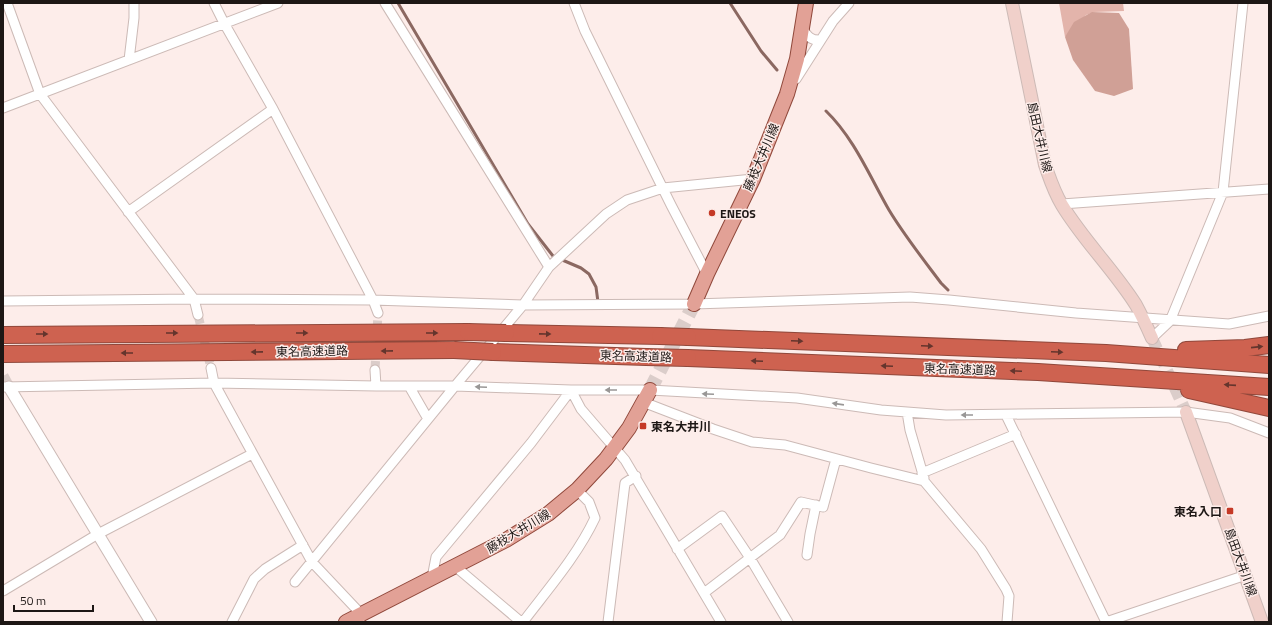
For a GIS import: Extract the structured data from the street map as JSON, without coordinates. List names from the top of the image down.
{
  "streets": {
    "highway": ["東名高速道路"],
    "main road": ["島田大井川線", "藤枝大井川線"]
  },
  "places": {
    "other": ["ENEOS"],
    "transit": ["東名大井川", "東名入口"]
  },
  "scale_bar": "50 m"
}
